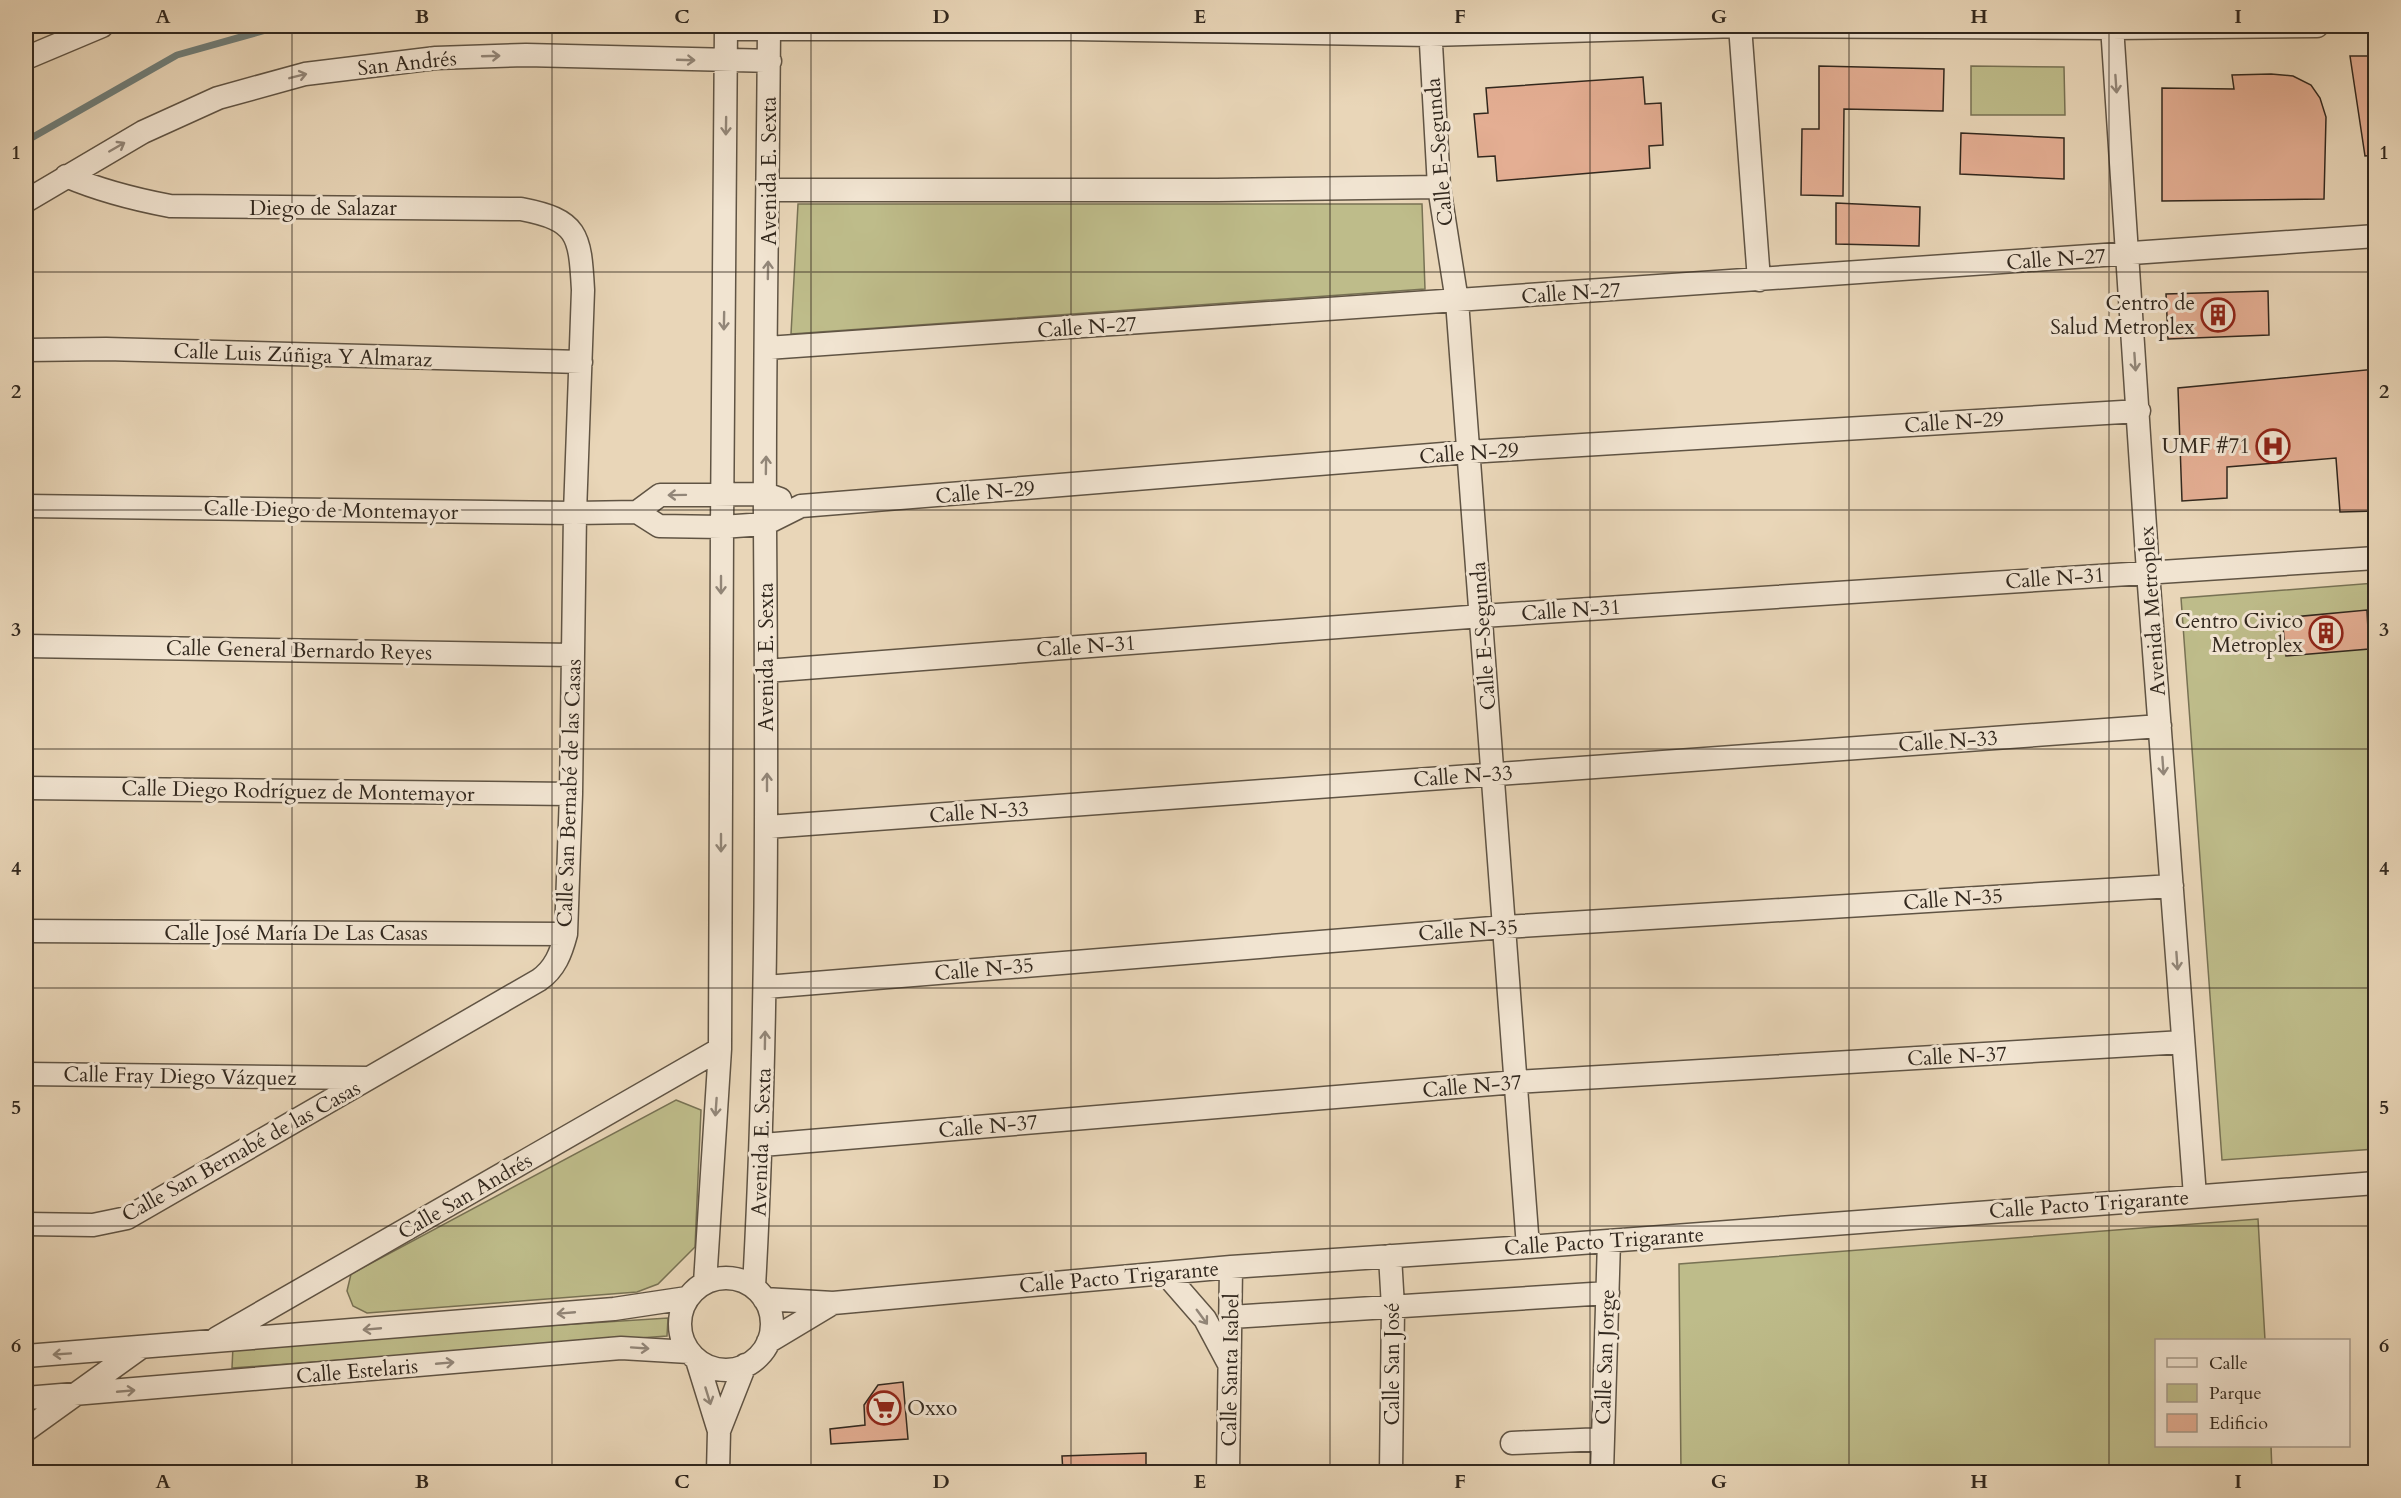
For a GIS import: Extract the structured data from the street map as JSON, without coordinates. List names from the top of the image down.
{
  "streets": {
    "street": [
      "San Andrés",
      "Calle E-Segunda",
      "Avenida E. Sexta",
      "Diego de Salazar",
      "Calle N-27",
      "Calle Luis Zúñiga Y Almaraz",
      "Calle N-29",
      "Calle Diego de Montemayor",
      "Calle N-31",
      "Avenida Metroplex",
      "Calle General Bernardo Reyes",
      "Calle N-33",
      "Calle Diego Rodríguez de Montemayor",
      "Calle San Bernabé de las Casas",
      "Calle N-35",
      "Calle José María De Las Casas",
      "Calle N-37",
      "Calle Fray Diego Vázquez",
      "Calle San Andrés",
      "Calle Pacto Trigarante",
      "Calle San Jorge",
      "Calle San José",
      "Calle Santa Isabel",
      "Calle Estelaris"
    ]
  },
  "crossings": [
    ["San Andrés", "Avenida E. Sexta"],
    ["San Andrés", "Diego de Salazar"],
    ["Calle E-Segunda", "Calle N-27"],
    ["Calle E-Segunda", "Calle N-29"],
    ["Calle E-Segunda", "Calle N-31"],
    ["Calle E-Segunda", "Calle N-33"],
    ["Calle E-Segunda", "Calle N-35"],
    ["Calle E-Segunda", "Calle N-37"],
    ["Calle E-Segunda", "Calle Pacto Trigarante"],
    ["Avenida E. Sexta", "Calle N-27"],
    ["Avenida E. Sexta", "Calle N-29"],
    ["Avenida E. Sexta", "Calle Diego de Montemayor"],
    ["Avenida E. Sexta", "Calle N-31"],
    ["Avenida E. Sexta", "Calle N-33"],
    ["Avenida E. Sexta", "Calle N-35"],
    ["Avenida E. Sexta", "Calle N-37"],
    ["Avenida E. Sexta", "Calle San Andrés"],
    ["Avenida E. Sexta", "Calle Pacto Trigarante"],
    ["Avenida E. Sexta", "Calle Estelaris"],
    ["Diego de Salazar", "Calle San Bernabé de las Casas"],
    ["Calle N-27", "Avenida Metroplex"],
    ["Calle Luis Zúñiga Y Almaraz", "Calle San Bernabé de las Casas"],
    ["Calle N-29", "Calle Diego de Montemayor"],
    ["Calle N-29", "Avenida Metroplex"],
    ["Calle Diego de Montemayor", "Calle San Bernabé de las Casas"],
    ["Calle N-31", "Avenida Metroplex"],
    ["Avenida Metroplex", "Calle N-33"],
    ["Avenida Metroplex", "Calle N-35"],
    ["Avenida Metroplex", "Calle N-37"],
    ["Avenida Metroplex", "Calle Pacto Trigarante"],
    ["Calle General Bernardo Reyes", "Calle San Bernabé de las Casas"],
    ["Calle Diego Rodríguez de Montemayor", "Calle San Bernabé de las Casas"],
    ["Calle San Bernabé de las Casas", "Calle José María De Las Casas"],
    ["Calle San Bernabé de las Casas", "Calle Fray Diego Vázquez"],
    ["Calle San Andrés", "Calle Estelaris"],
    ["Calle Pacto Trigarante", "Calle San Jorge"],
    ["Calle Pacto Trigarante", "Calle San José"],
    ["Calle Pacto Trigarante", "Calle Santa Isabel"],
    ["Calle Pacto Trigarante", "Calle Estelaris"]
  ],
  "one_way": ["San Andrés", "Avenida Metroplex"],
  "places": {
    "building": ["Centro de Salud Metroplex", "Centro Civico Metroplex"],
    "hospital": ["UMF #71"],
    "supermarket": ["Oxxo"]
  },
  "legend": ["Calle", "Parque", "Edificio"],
  "grid": {
    "columns": [
      "A",
      "B",
      "C",
      "D",
      "E",
      "F",
      "G",
      "H",
      "I"
    ],
    "rows": [
      "1",
      "2",
      "3",
      "4",
      "5",
      "6"
    ]
  }
}
